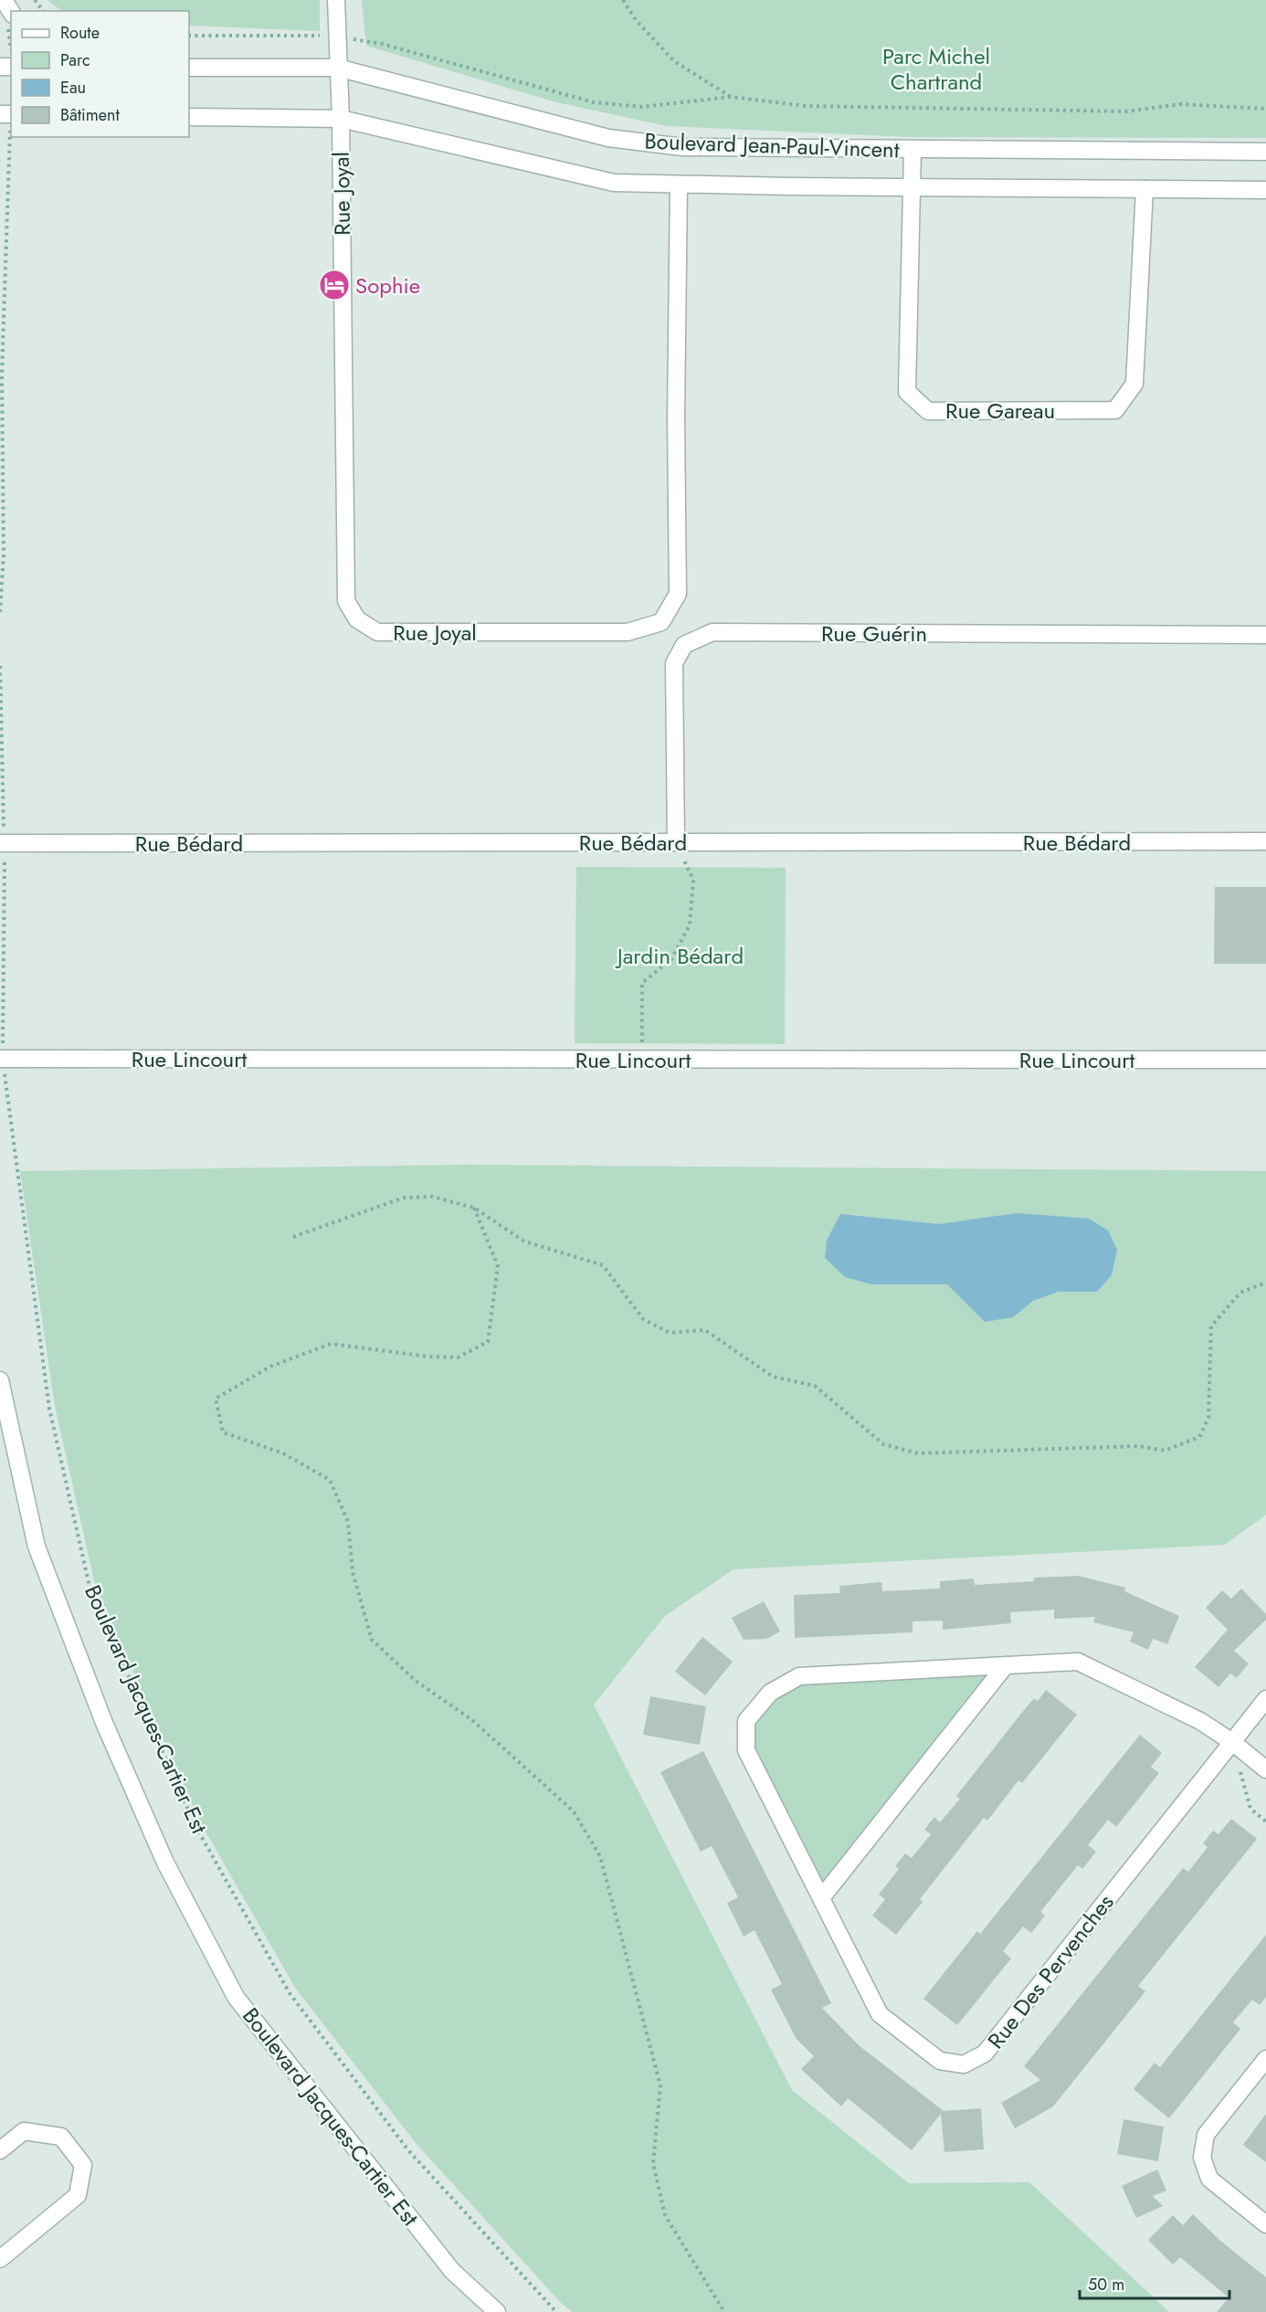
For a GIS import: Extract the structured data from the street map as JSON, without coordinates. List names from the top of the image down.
{
  "streets": {
    "street": [
      "Boulevard Jean-Paul-Vincent",
      "Rue Joyal",
      "Rue Gareau",
      "Rue Guérin",
      "Rue Bédard",
      "Rue Lincourt",
      "Boulevard Jacques-Cartier Est",
      "Rue Des Pervenches"
    ]
  },
  "crossings": [
    ["Boulevard Jean-Paul-Vincent", "Rue Joyal"],
    ["Boulevard Jean-Paul-Vincent", "Rue Gareau"],
    ["Rue Guérin", "Rue Bédard"],
    ["Rue Bédard", "Boulevard Jacques-Cartier Est"],
    ["Rue Lincourt", "Boulevard Jacques-Cartier Est"]
  ],
  "parks": ["Parc Michel Chartrand", "Jardin Bédard"],
  "places": {
    "hotel": ["Sophie"]
  },
  "legend": [
    "Route",
    "Parc",
    "Eau",
    "Bâtiment"
  ],
  "scale_bar": "50 m"
}
